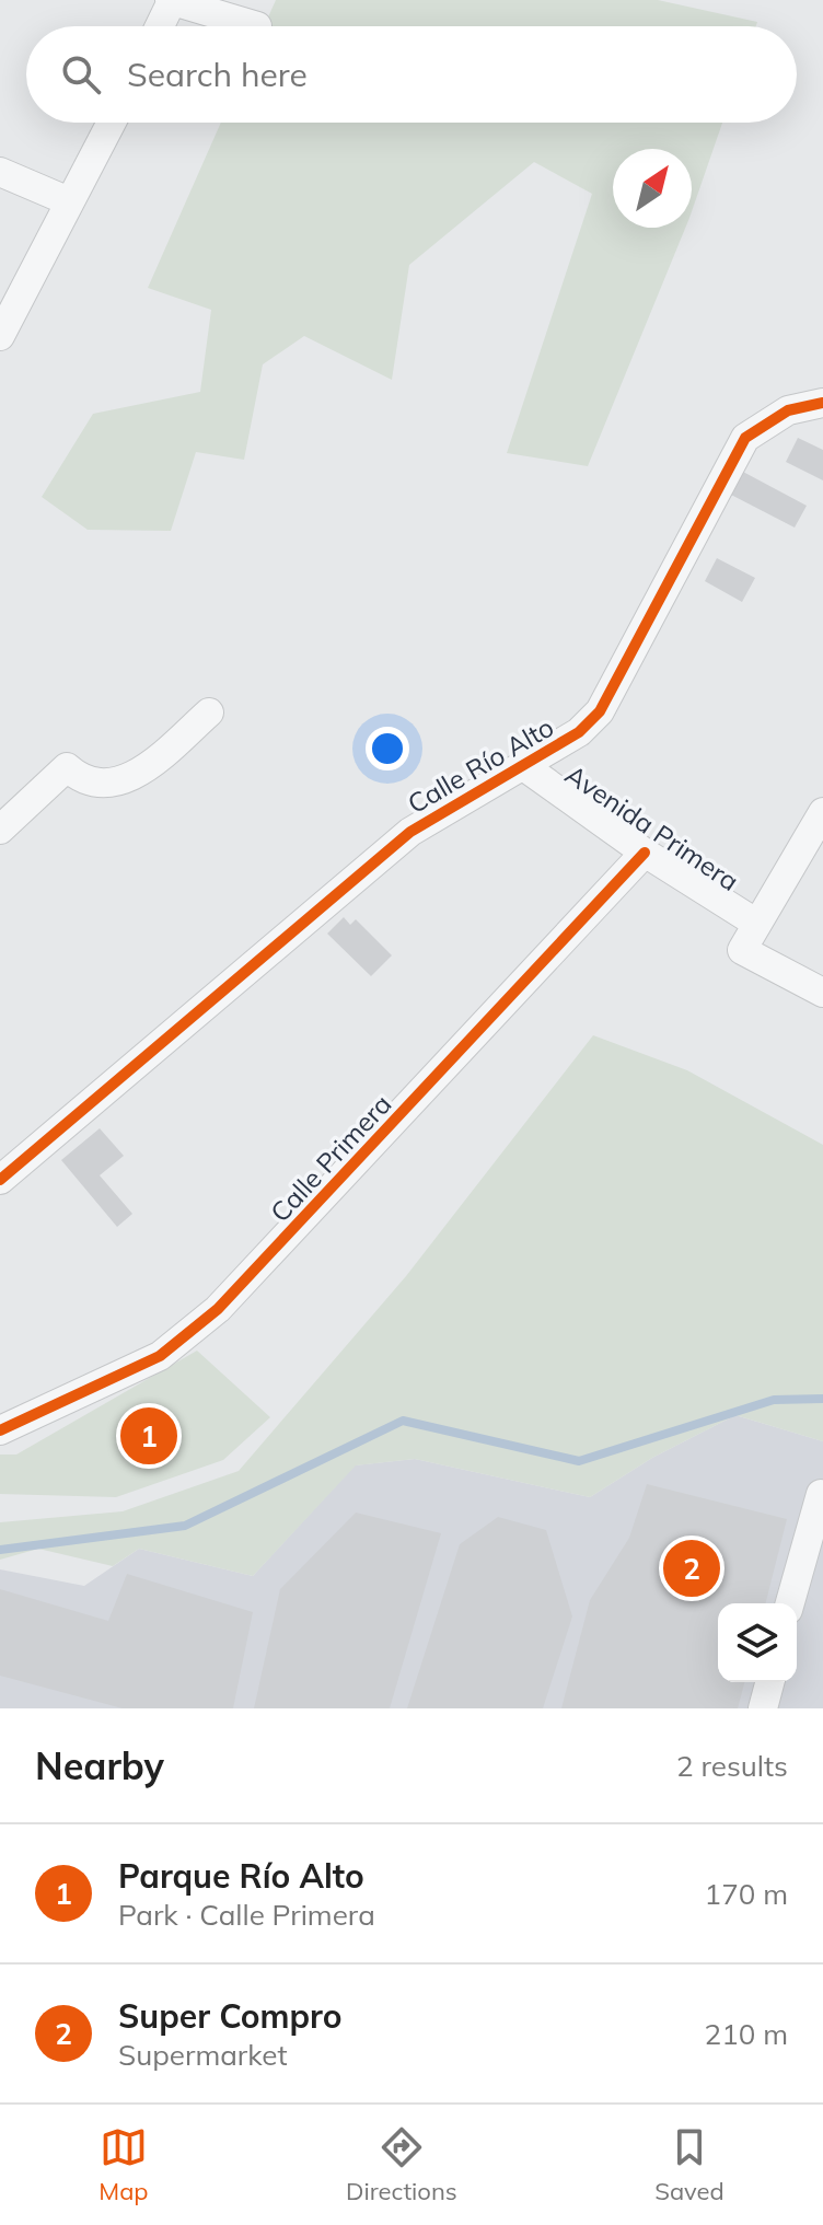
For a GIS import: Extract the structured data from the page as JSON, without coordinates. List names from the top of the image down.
{
  "streets": {
    "street": ["Calle Río Alto", "Avenida Primera", "Calle Primera"]
  },
  "crossings": [
    ["Calle Río Alto", "Avenida Primera"],
    ["Avenida Primera", "Calle Primera"]
  ],
  "north": "top right",
  "page": {
    "search": "Search here",
    "pins": ["1", "2"],
    "heading": ["Nearby", "2 results"],
    "list": [
      {
        "mark": "1",
        "name": "Parque Río Alto",
        "note": "Park · Calle Primera",
        "value": "170 m"
      },
      {
        "mark": "2",
        "name": "Super Compro",
        "note": "Supermarket",
        "value": "210 m"
      }
    ],
    "nav": ["Map", "Directions", "Saved"]
  }
}
